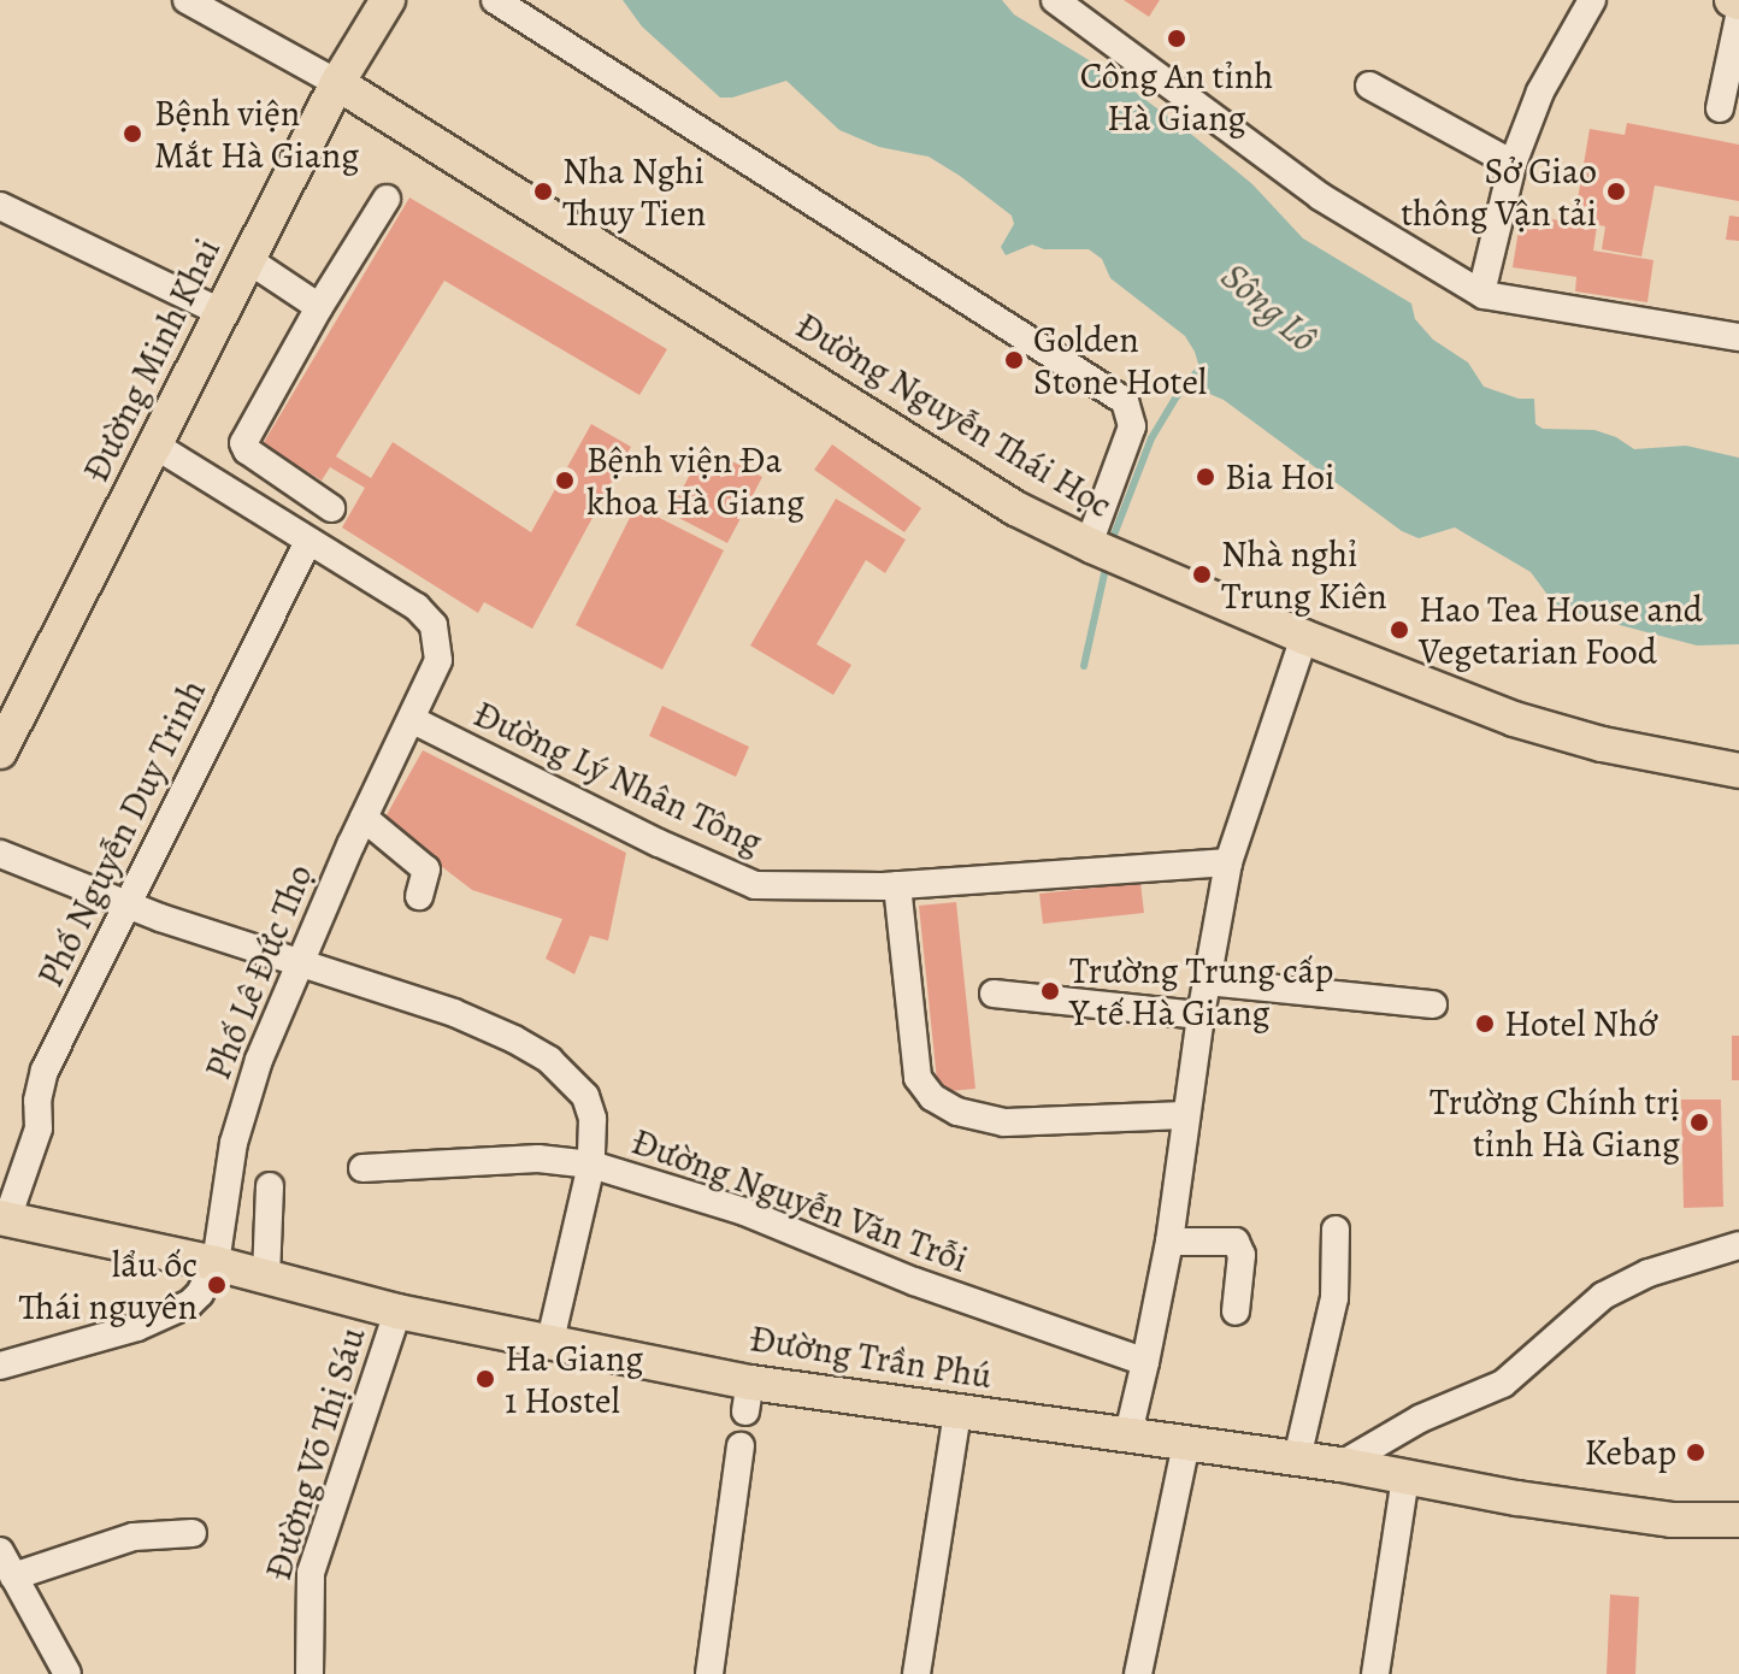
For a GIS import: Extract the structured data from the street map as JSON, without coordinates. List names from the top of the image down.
{
  "streets": {
    "main road": ["Đường Minh Khai", "Đường Nguyễn Thái Học", "Đường Trần Phú"],
    "street": [
      "Đường Lý Nhân Tông",
      "Phố Nguyễn Duy Trinh",
      "Phố Lê Đức Thọ",
      "Đường Nguyễn Văn Trỗi",
      "Đường Võ Thị Sáu"
    ]
  },
  "crossings": [
    ["Đường Minh Khai", "Đường Nguyễn Thái Học"],
    ["Đường Minh Khai", "Đường Lý Nhân Tông"],
    ["Đường Lý Nhân Tông", "Phố Nguyễn Duy Trinh"],
    ["Đường Lý Nhân Tông", "Phố Lê Đức Thọ"],
    ["Phố Nguyễn Duy Trinh", "Đường Nguyễn Văn Trỗi"],
    ["Phố Nguyễn Duy Trinh", "Đường Trần Phú"],
    ["Phố Lê Đức Thọ", "Đường Nguyễn Văn Trỗi"],
    ["Phố Lê Đức Thọ", "Đường Trần Phú"],
    ["Đường Trần Phú", "Đường Võ Thị Sáu"]
  ],
  "water": ["Sông Lô"],
  "places": [
    "Công An tỉnh Hà Giang",
    "Bệnh viện Mắt Hà Giang",
    "Nha Nghi Thuy Tien",
    "Sở Giao thông Vận tải",
    "Golden Stone Hotel",
    "Bia Hoi",
    "Bệnh viện Đa khoa Hà Giang",
    "Nhà nghỉ Trung Kiên",
    "Hao Tea House and Vegetarian Food",
    "Trường Trung cấp Y tế Hà Giang",
    "Hotel Nhớ",
    "Trường Chính trị tỉnh Hà Giang",
    "lẩu ốc Thái nguyên",
    "Ha Giang 1 Hostel",
    "Kebap"
  ]
}
